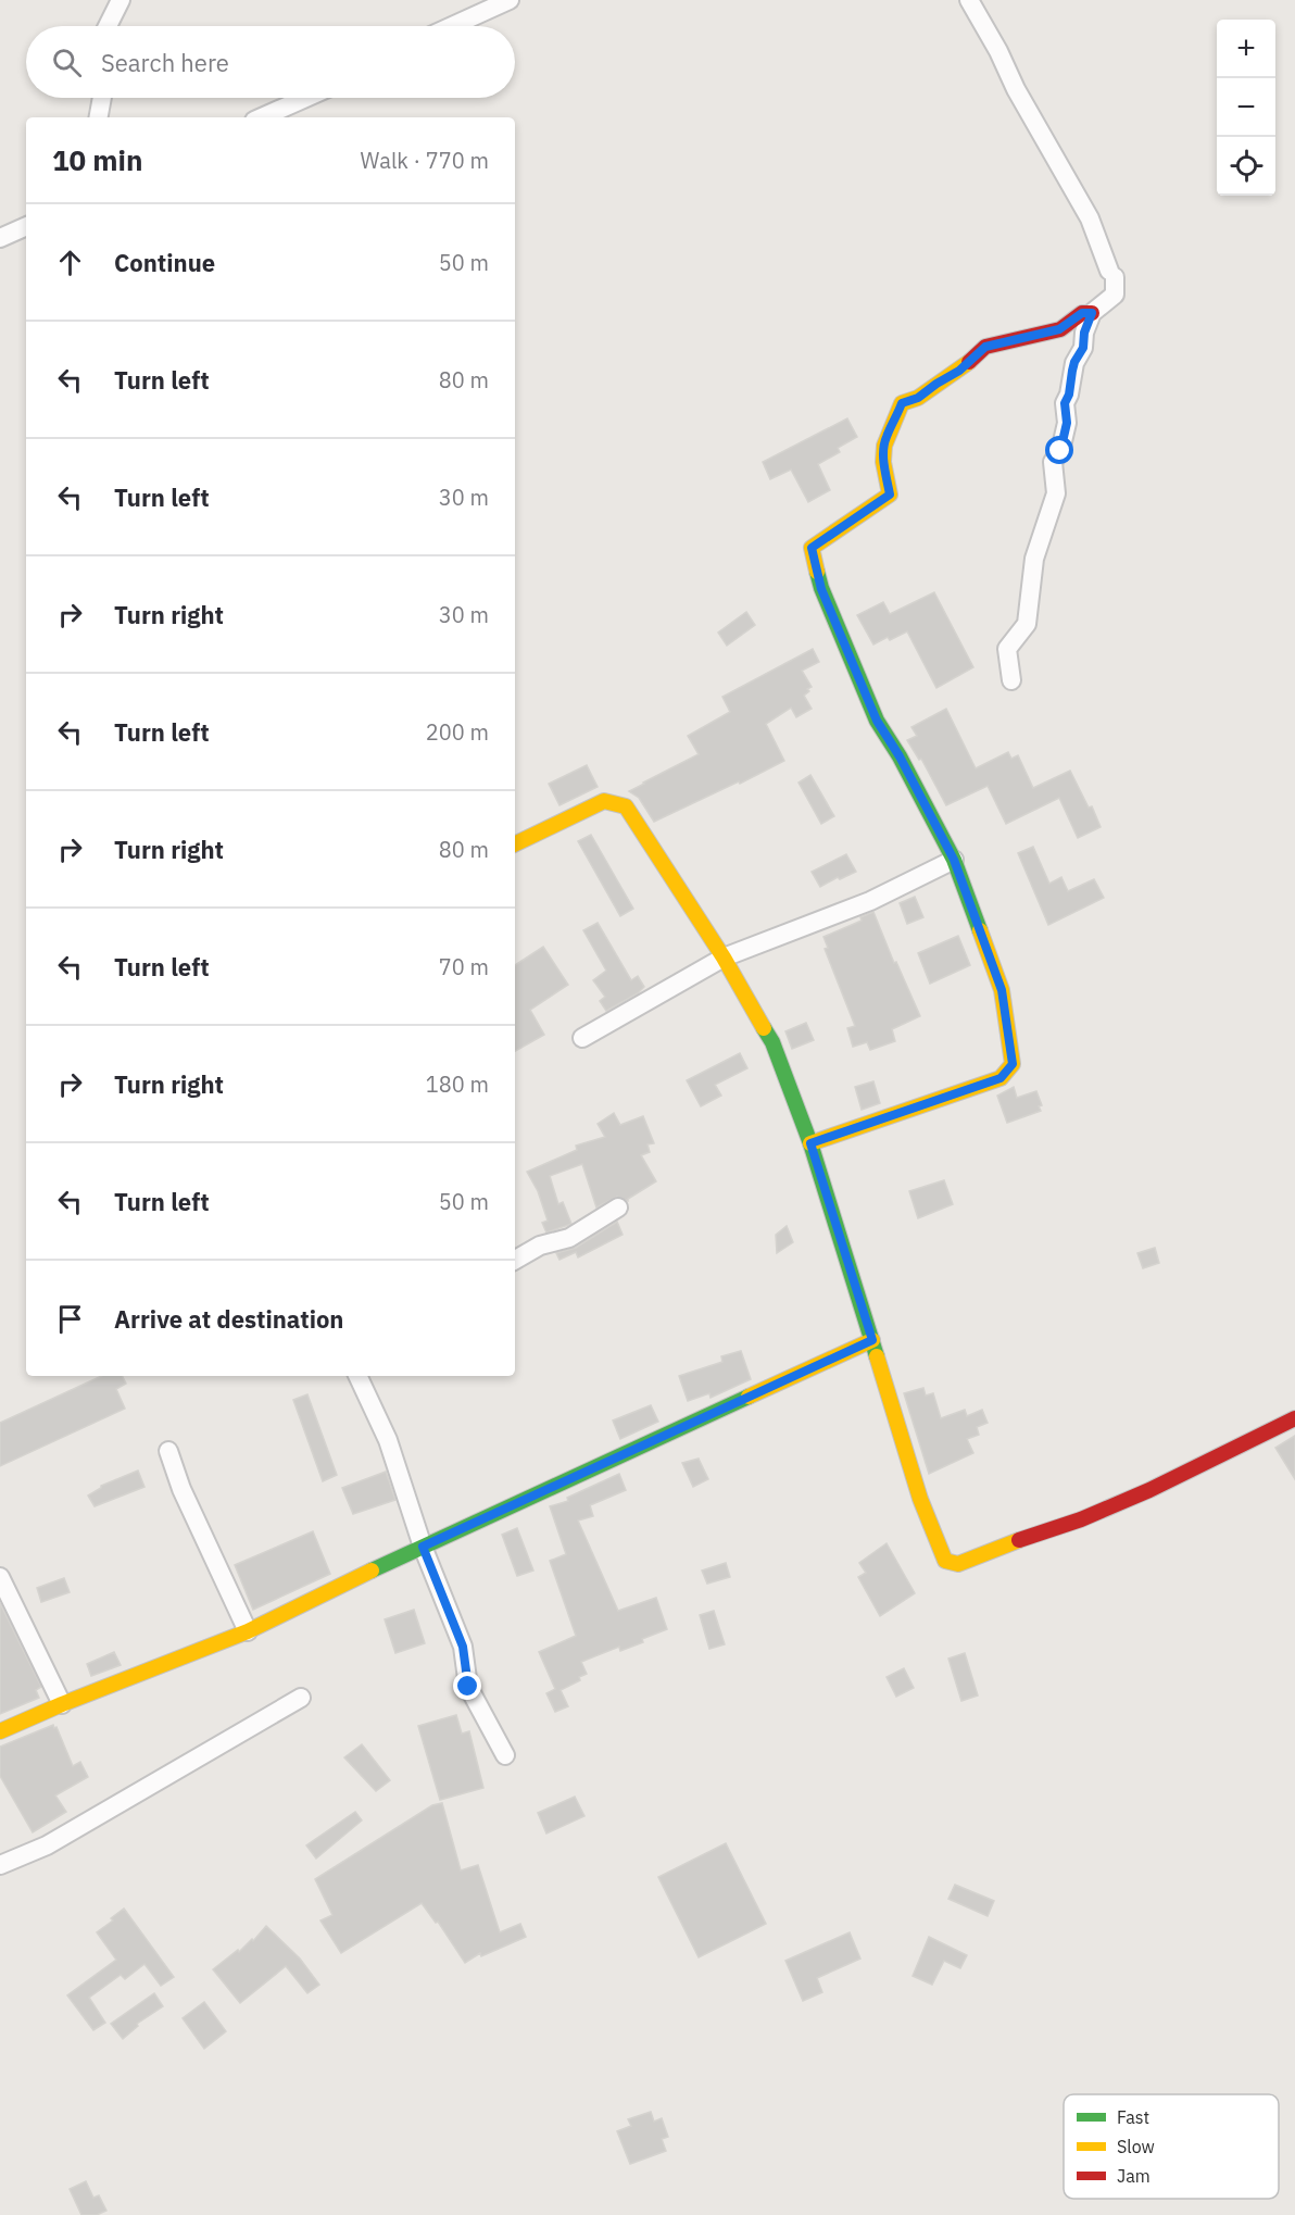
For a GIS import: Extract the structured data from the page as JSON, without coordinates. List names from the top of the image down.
{
  "legend": ["Fast", "Slow", "Jam"],
  "page": {
    "map_buttons": ["+", "−"],
    "search": "Search here",
    "heading": ["10 min", "Walk · 770 m"],
    "list": [
      ["Continue", "50 m"],
      ["Turn left", "80 m"],
      ["Turn left", "30 m"],
      ["Turn right", "30 m"],
      ["Turn left", "200 m"],
      ["Turn right", "80 m"],
      ["Turn left", "70 m"],
      ["Turn right", "180 m"],
      ["Turn left", "50 m"],
      "Arrive at destination"
    ]
  }
}
